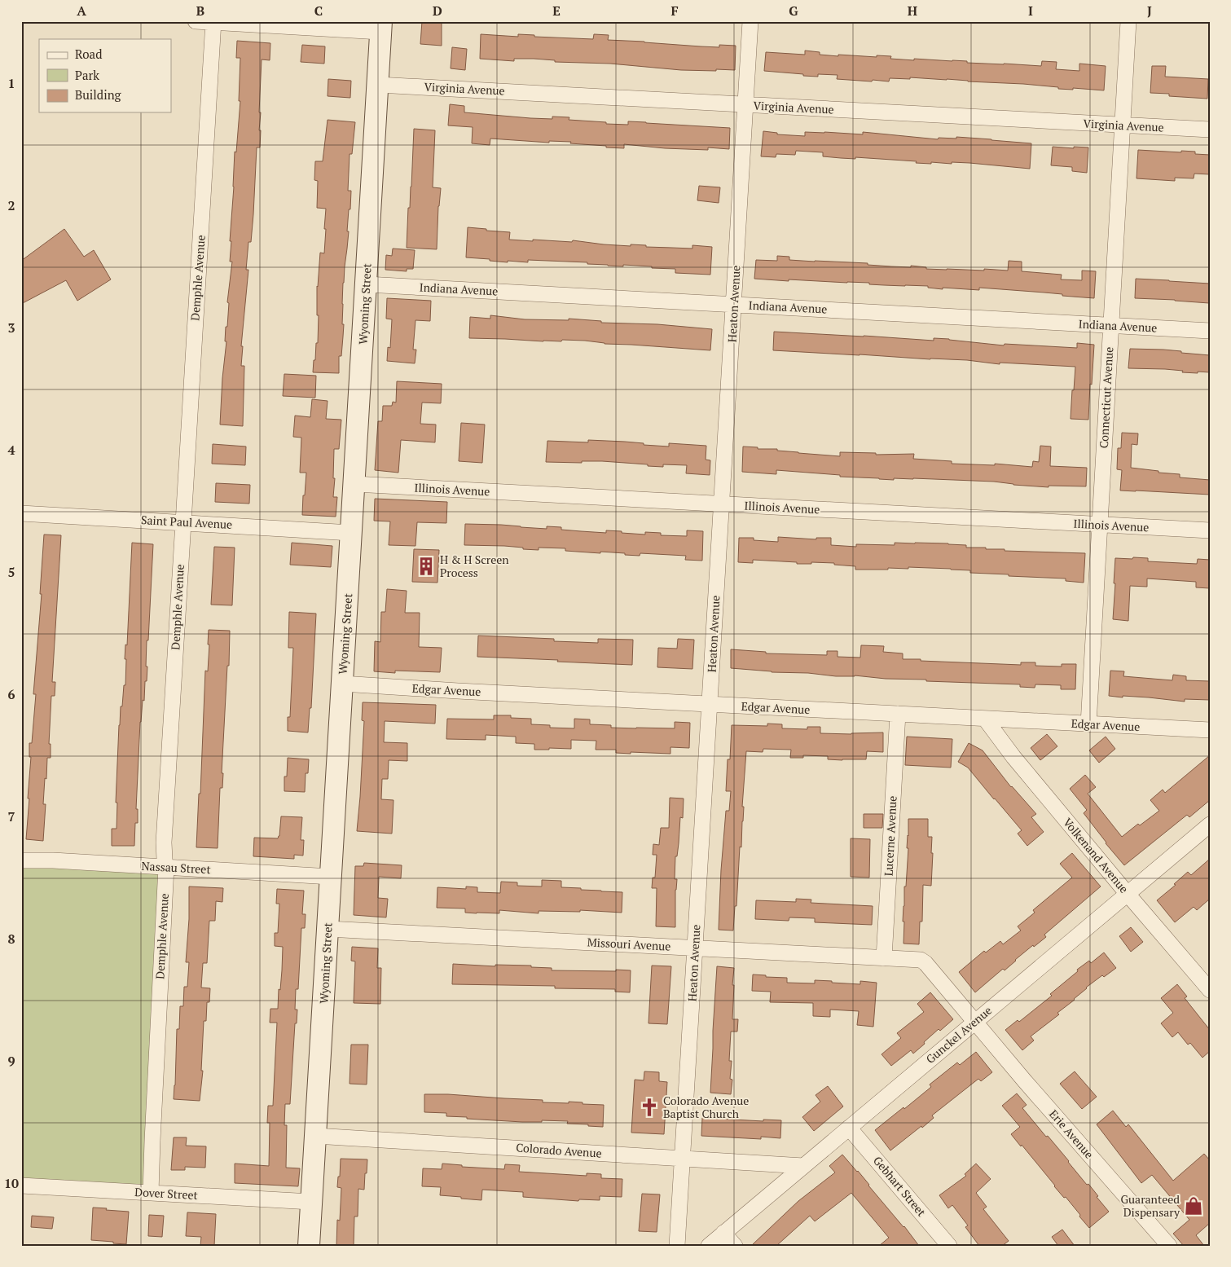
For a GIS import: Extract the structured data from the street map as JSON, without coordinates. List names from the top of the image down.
{
  "streets": {
    "street": [
      "Virginia Avenue",
      "Demphle Avenue",
      "Indiana Avenue",
      "Wyoming Street",
      "Heaton Avenue",
      "Connecticut Avenue",
      "Illinois Avenue",
      "Saint Paul Avenue",
      "Edgar Avenue",
      "Lucerne Avenue",
      "Volkenand Avenue",
      "Nassau Street",
      "Missouri Avenue",
      "Gunckel Avenue",
      "Erie Avenue",
      "Colorado Avenue",
      "Gebhart Street",
      "Dover Street"
    ]
  },
  "crossings": [
    ["Virginia Avenue", "Wyoming Street"],
    ["Virginia Avenue", "Heaton Avenue"],
    ["Virginia Avenue", "Connecticut Avenue"],
    ["Demphle Avenue", "Saint Paul Avenue"],
    ["Demphle Avenue", "Nassau Street"],
    ["Demphle Avenue", "Dover Street"],
    ["Indiana Avenue", "Wyoming Street"],
    ["Indiana Avenue", "Heaton Avenue"],
    ["Indiana Avenue", "Connecticut Avenue"],
    ["Wyoming Street", "Illinois Avenue"],
    ["Wyoming Street", "Saint Paul Avenue"],
    ["Wyoming Street", "Edgar Avenue"],
    ["Wyoming Street", "Nassau Street"],
    ["Wyoming Street", "Missouri Avenue"],
    ["Wyoming Street", "Colorado Avenue"],
    ["Wyoming Street", "Dover Street"],
    ["Heaton Avenue", "Illinois Avenue"],
    ["Heaton Avenue", "Edgar Avenue"],
    ["Heaton Avenue", "Missouri Avenue"],
    ["Heaton Avenue", "Colorado Avenue"],
    ["Connecticut Avenue", "Illinois Avenue"],
    ["Connecticut Avenue", "Edgar Avenue"],
    ["Edgar Avenue", "Lucerne Avenue"],
    ["Edgar Avenue", "Volkenand Avenue"],
    ["Lucerne Avenue", "Missouri Avenue"],
    ["Volkenand Avenue", "Gunckel Avenue"],
    ["Missouri Avenue", "Gunckel Avenue"],
    ["Missouri Avenue", "Erie Avenue"],
    ["Gunckel Avenue", "Erie Avenue"],
    ["Gunckel Avenue", "Colorado Avenue"],
    ["Gunckel Avenue", "Gebhart Street"]
  ],
  "places": {
    "building": ["H & H Screen Process"],
    "church": ["Colorado Avenue Baptist Church"],
    "shop": ["Guaranteed Dispensary"]
  },
  "legend": ["Road", "Park", "Building"],
  "grid": {
    "columns": [
      "A",
      "B",
      "C",
      "D",
      "E",
      "F",
      "G",
      "H",
      "I",
      "J"
    ],
    "rows": [
      "1",
      "2",
      "3",
      "4",
      "5",
      "6",
      "7",
      "8",
      "9",
      "10"
    ]
  }
}
